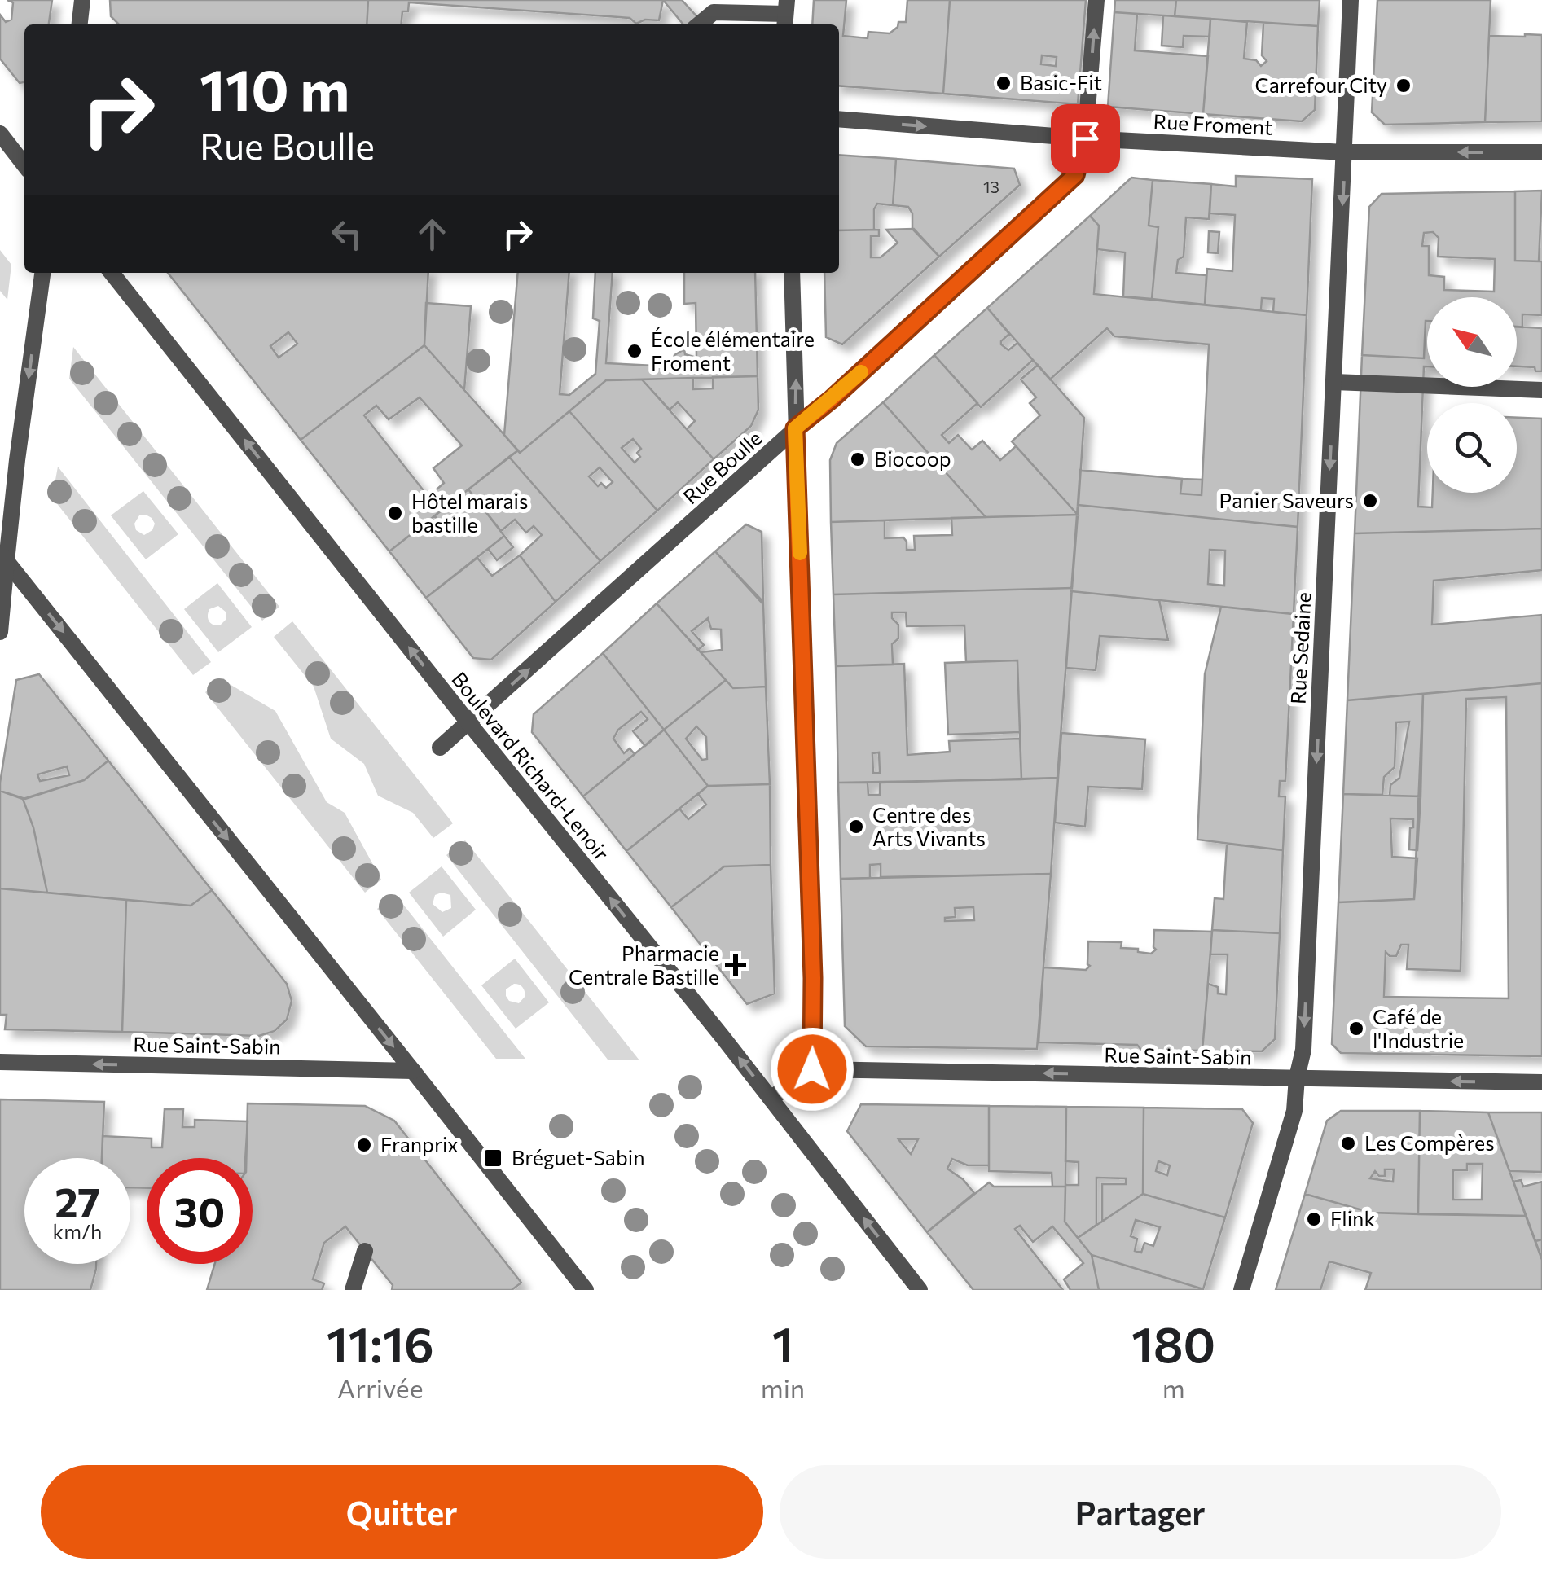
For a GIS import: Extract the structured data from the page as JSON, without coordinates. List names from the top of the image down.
{
  "streets": {
    "street": [
      "Rue Froment",
      "Rue Boulle",
      "Rue Sedaine",
      "Boulevard Richard-Lenoir",
      "Rue Saint-Sabin"
    ]
  },
  "crossings": [
    ["Rue Froment", "Rue Boulle"],
    ["Rue Froment", "Rue Sedaine"],
    ["Rue Boulle", "Boulevard Richard-Lenoir"],
    ["Rue Sedaine", "Rue Saint-Sabin"]
  ],
  "one_way": [
    "Rue Boulle",
    "Rue Sedaine",
    "Boulevard Richard-Lenoir",
    "Rue Saint-Sabin"
  ],
  "places": {
    "other": [
      "Basic-Fit",
      "Carrefour City",
      "École élémentaire Froment",
      "Biocoop",
      "Panier Saveurs",
      "Hôtel marais bastille",
      "Centre des Arts Vivants",
      "Café de l'Industrie",
      "Les Compères",
      "Franprix",
      "Flink"
    ],
    "health": ["Pharmacie Centrale Bastille"],
    "transit": ["Bréguet-Sabin"]
  },
  "house_numbers": ["13"],
  "north": "top left",
  "page": {
    "turn": ["110 m", "Rue Boulle"],
    "speed": "27 km/h",
    "limit": "30",
    "eta": [
      "11:16",
      "Arrivée",
      "1",
      "min",
      "180",
      "m"
    ],
    "buttons": ["Quitter", "Partager"]
  }
}
